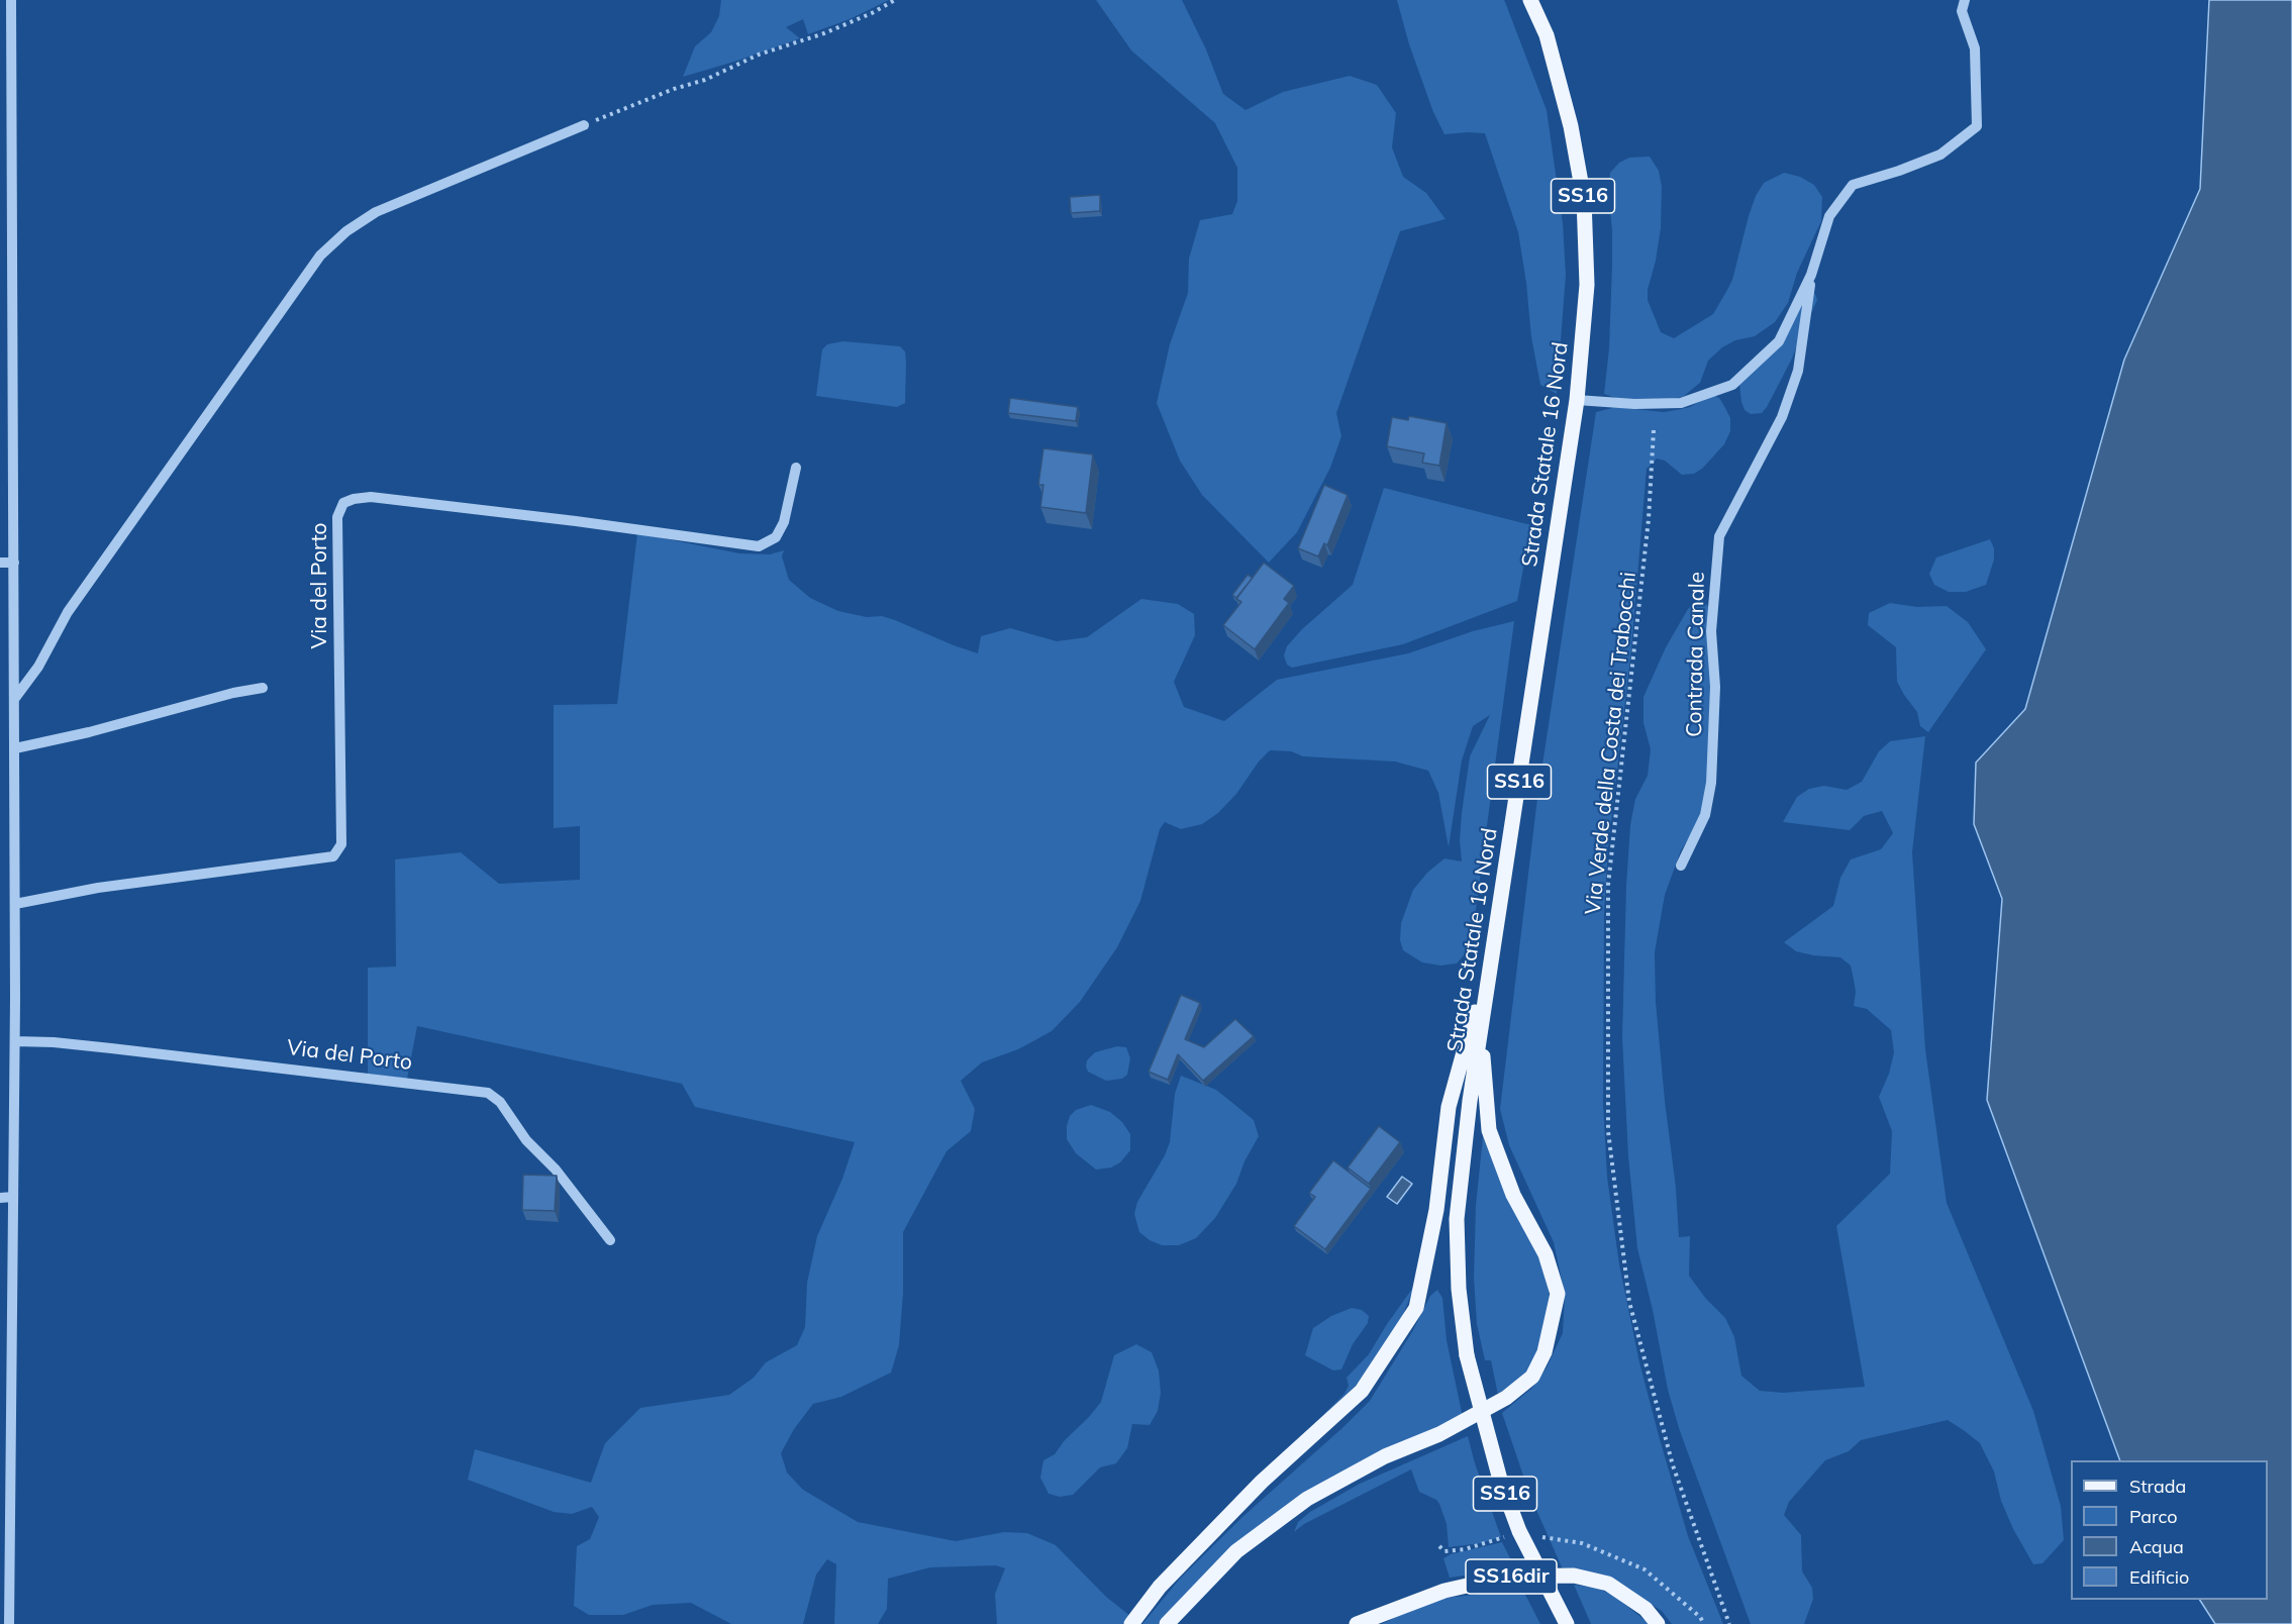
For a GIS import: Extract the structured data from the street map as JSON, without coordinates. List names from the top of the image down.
{
  "streets": {
    "main road": ["SS16", "Strada Statale 16 Nord", "SS16dir"],
    "street": ["Via del Porto", "Contrada Canale"],
    "path": ["Via Verde della Costa dei Trabocchi"]
  },
  "crossings": [
    ["Strada Statale 16 Nord", "Contrada Canale"]
  ],
  "legend": [
    "Strada",
    "Parco",
    "Acqua",
    "Edificio"
  ]
}
